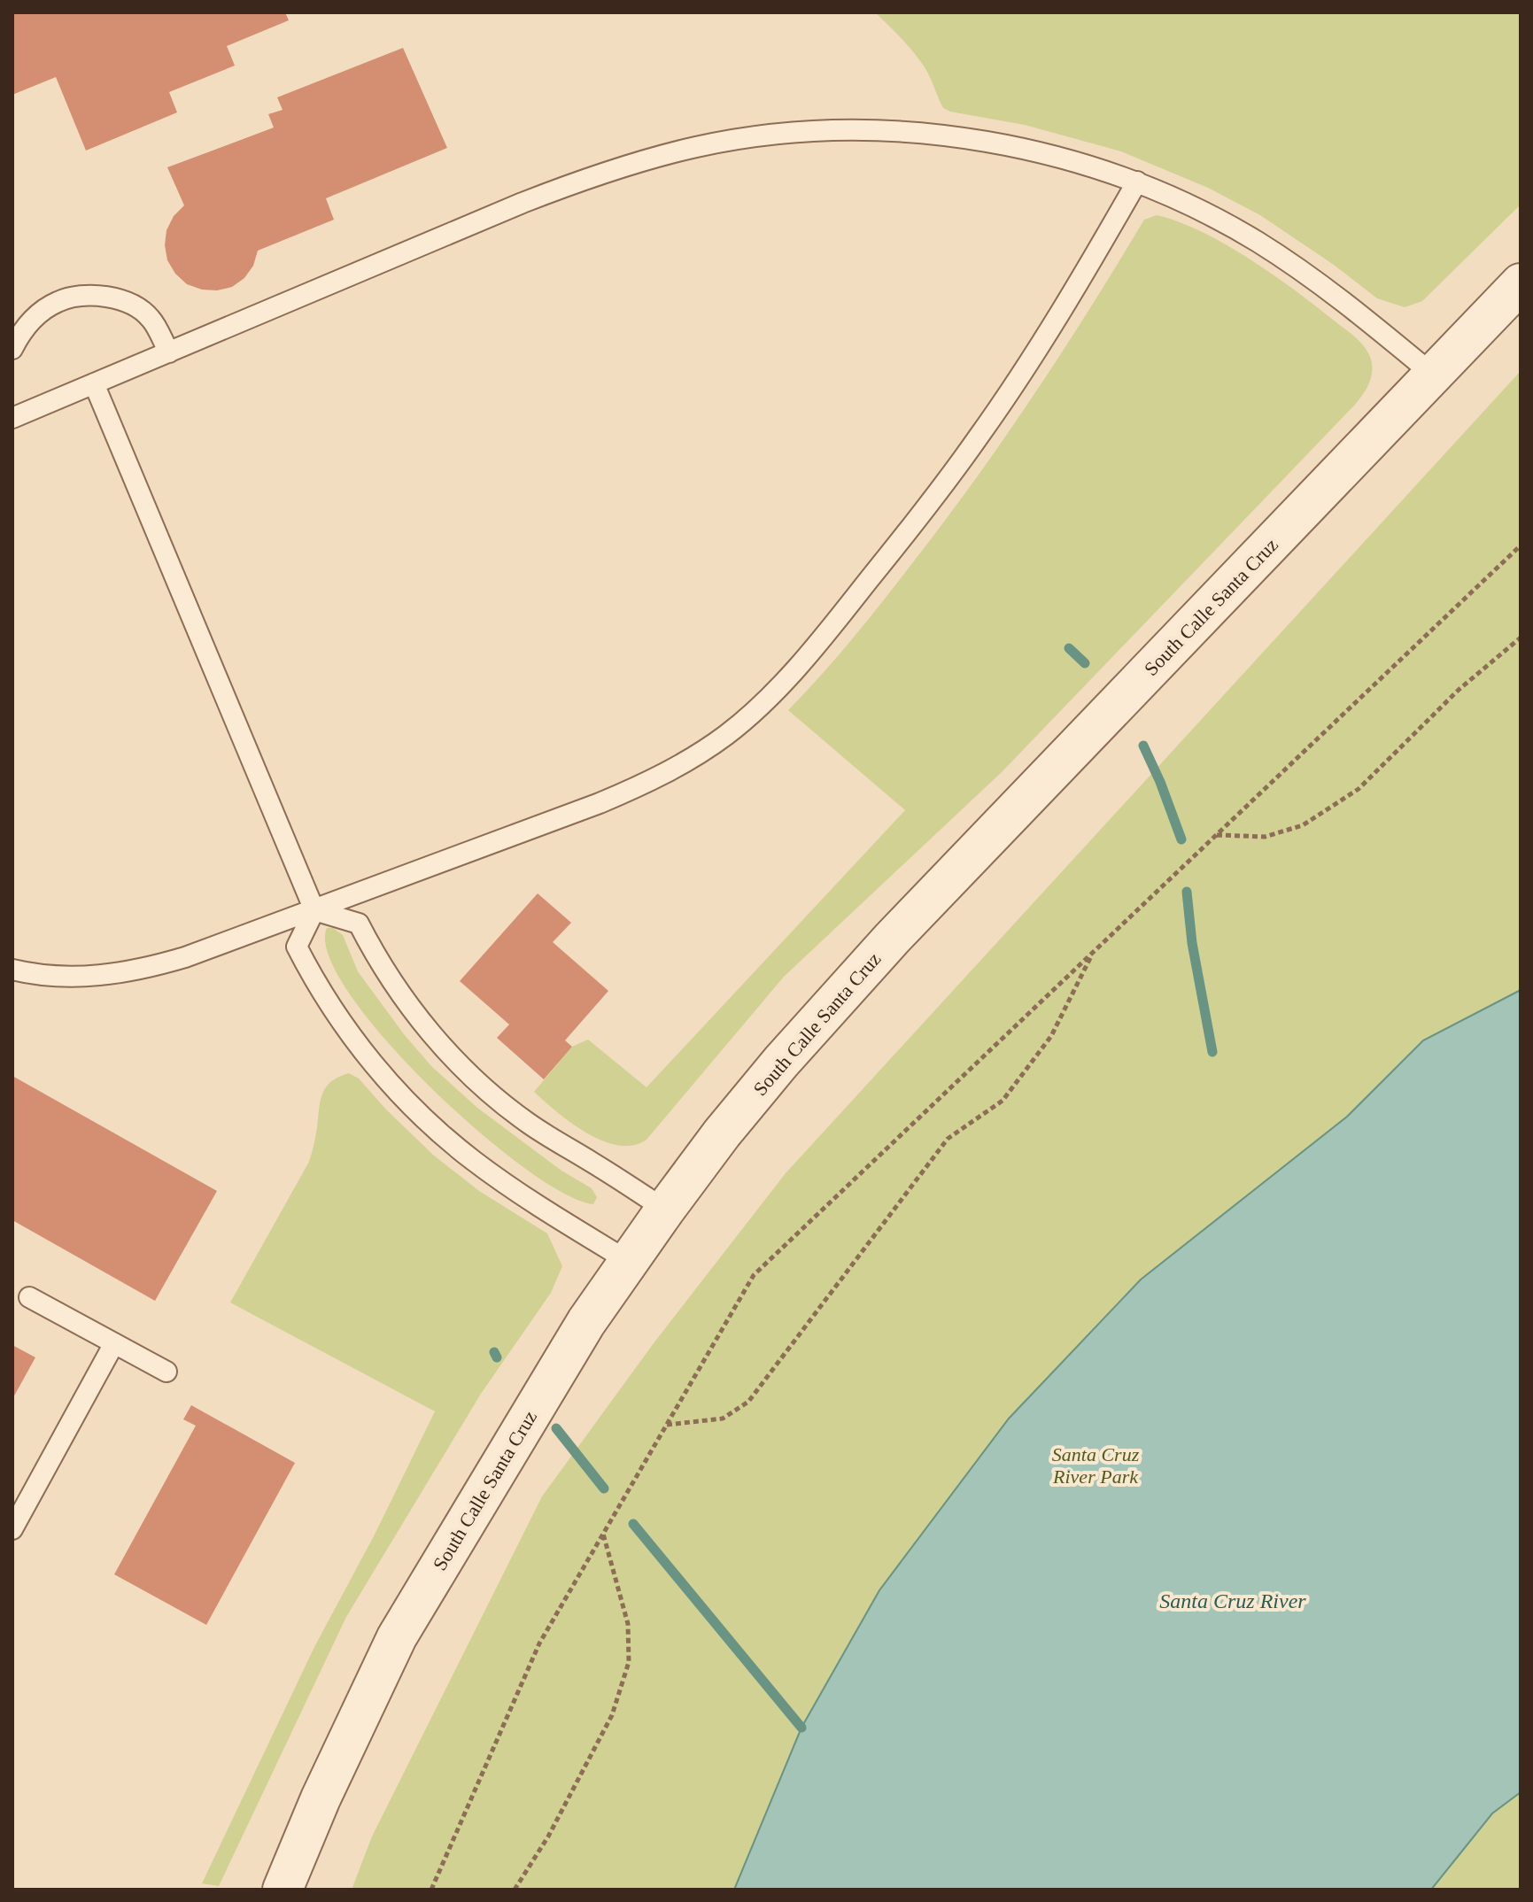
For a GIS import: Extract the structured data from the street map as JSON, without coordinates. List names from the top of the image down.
{
  "streets": {
    "street": ["South Calle Santa Cruz"]
  },
  "water": ["Santa Cruz River"],
  "parks": ["Santa Cruz River Park"]
}
